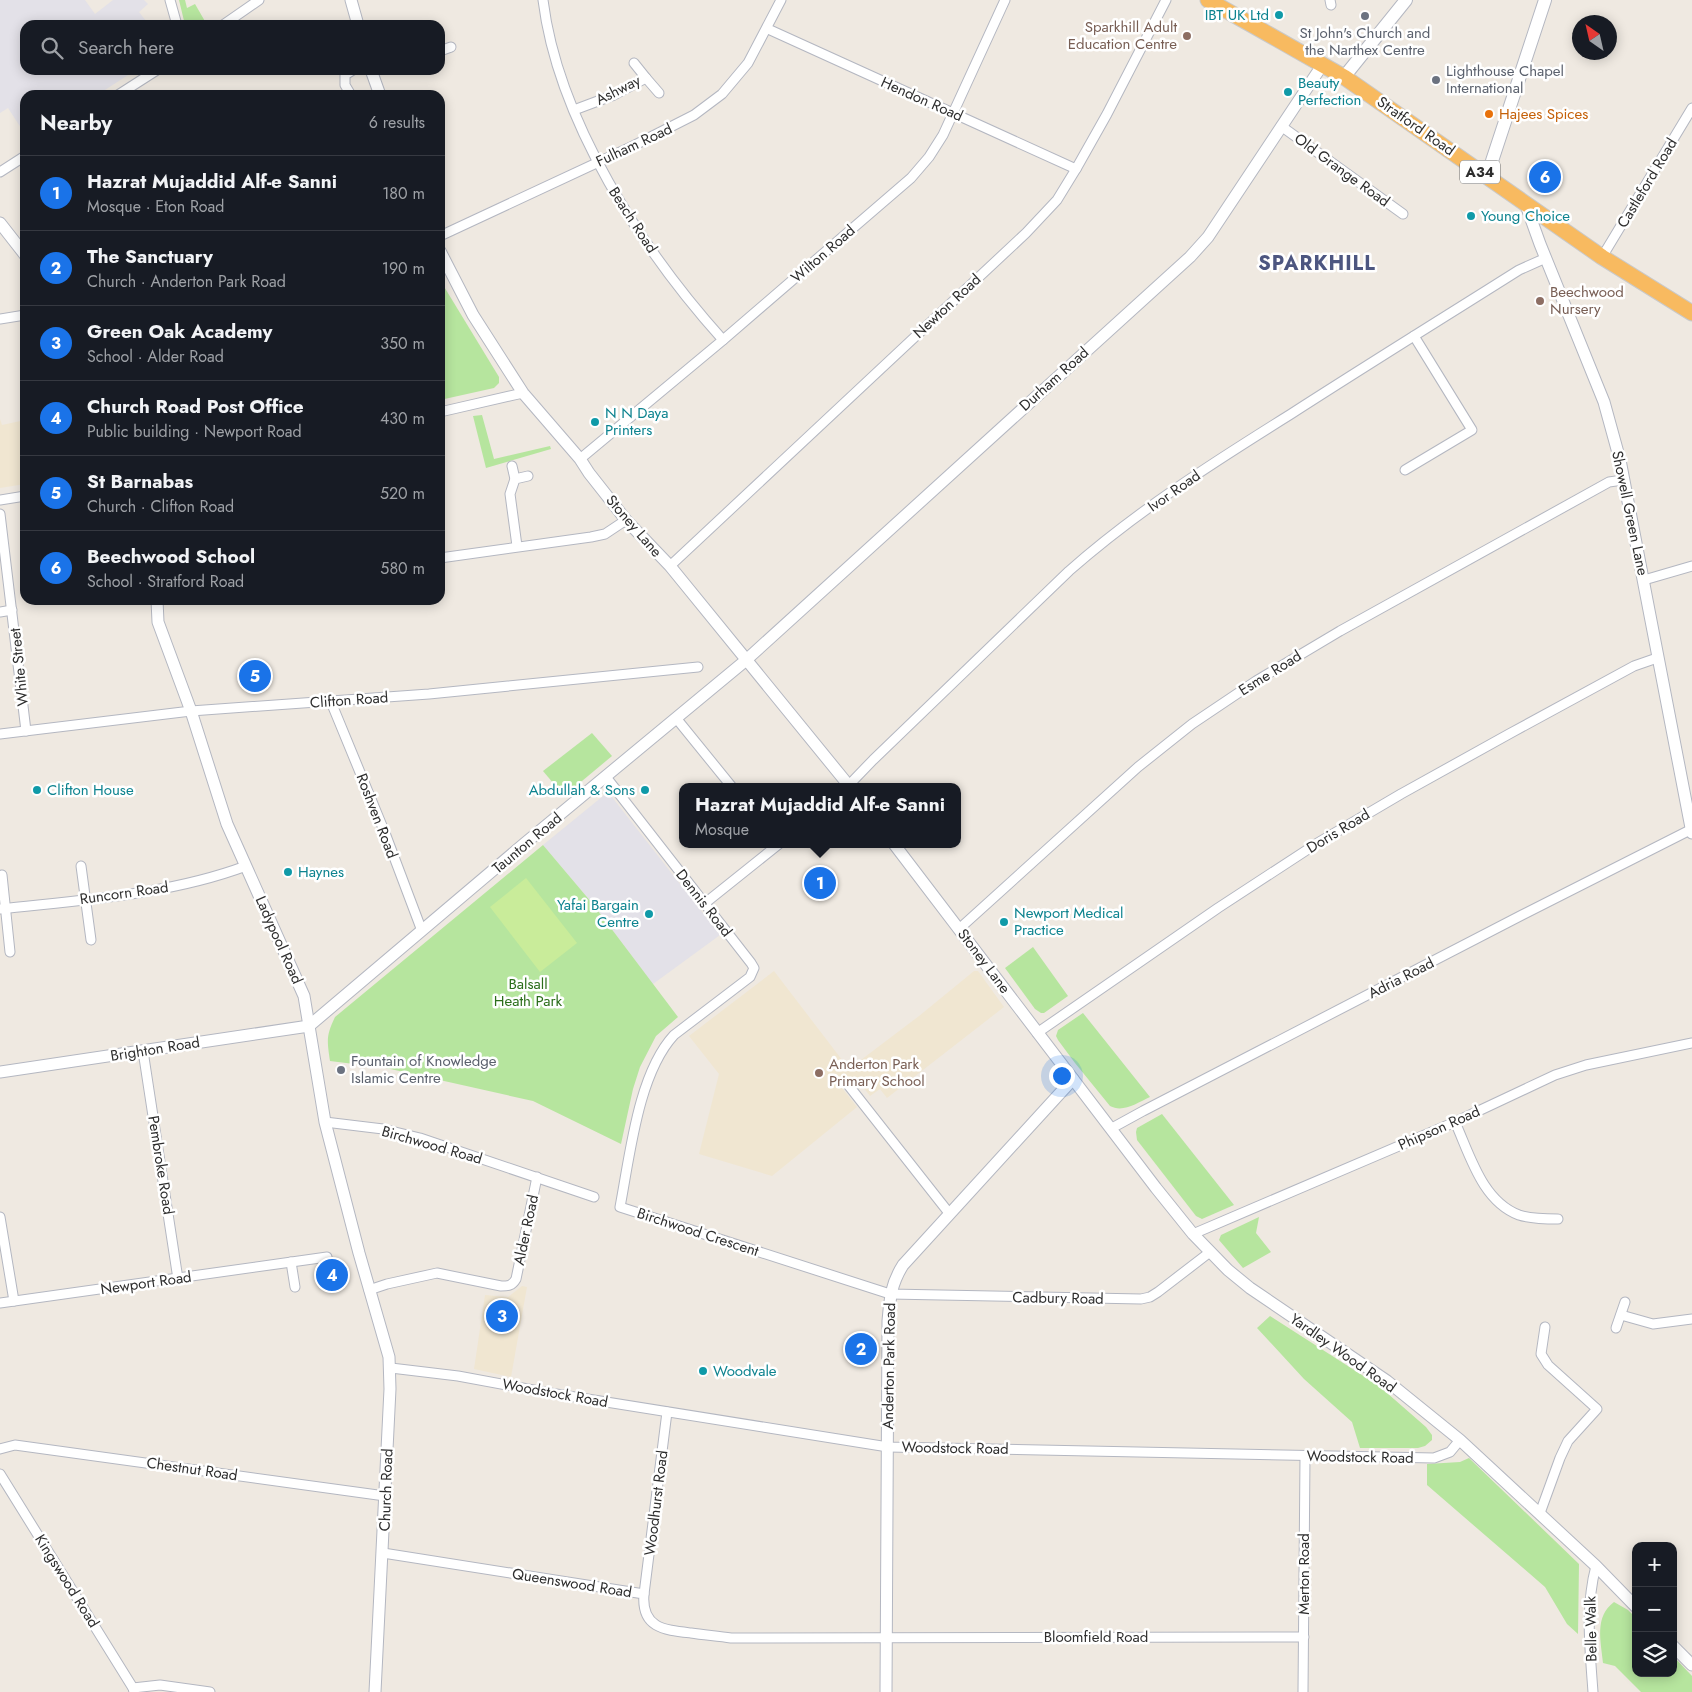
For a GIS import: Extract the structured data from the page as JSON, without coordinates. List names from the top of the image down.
{
  "streets": {
    "highway": ["Stratford Road", "A34"],
    "street": [
      "Ashway",
      "Hendon Road",
      "Fulham Road",
      "Old Grange Road",
      "Castleford Road",
      "Beach Road",
      "Wilton Road",
      "Newton Road",
      "Durham Road",
      "Ivor Road",
      "Showell Green Lane",
      "Stoney Lane",
      "White Street",
      "Esme Road",
      "Clifton Road",
      "Roshven Road",
      "Doris Road",
      "Taunton Road",
      "Runcorn Road",
      "Dennis Road",
      "Ladypool Road",
      "Adria Road",
      "Brighton Road",
      "Phipson Road",
      "Birchwood Road",
      "Pembroke Road",
      "Alder Road",
      "Birchwood Crescent",
      "Newport Road",
      "Cadbury Road",
      "Yardley Wood Road",
      "Anderton Park Road",
      "Woodstock Road",
      "Chestnut Road",
      "Church Road",
      "Woodhurst Road",
      "Merton Road",
      "Kingswood Road",
      "Queenswood Road",
      "Belle Walk",
      "Bloomfield Road"
    ]
  },
  "crossings": [
    ["Ashway", "Beach Road"],
    ["Hendon Road", "Fulham Road"],
    ["Hendon Road", "Wilton Road"],
    ["Hendon Road", "Newton Road"],
    ["Stratford Road", "Castleford Road"],
    ["Stratford Road", "Durham Road"],
    ["Stratford Road", "Showell Green Lane"],
    ["Fulham Road", "Beach Road"],
    ["Old Grange Road", "Durham Road"],
    ["Beach Road", "Wilton Road"],
    ["Wilton Road", "Stoney Lane"],
    ["Newton Road", "Stoney Lane"],
    ["Durham Road", "Stoney Lane"],
    ["Durham Road", "Taunton Road"],
    ["Ivor Road", "Showell Green Lane"],
    ["Showell Green Lane", "Esme Road"],
    ["Showell Green Lane", "Doris Road"],
    ["Showell Green Lane", "Adria Road"],
    ["Stoney Lane", "Esme Road"],
    ["Stoney Lane", "Doris Road"],
    ["Stoney Lane", "Taunton Road"],
    ["Stoney Lane", "Yardley Wood Road"],
    ["Stoney Lane", "Anderton Park Road"],
    ["White Street", "Clifton Road"],
    ["Clifton Road", "Roshven Road"],
    ["Clifton Road", "Ladypool Road"],
    ["Roshven Road", "Taunton Road"],
    ["Taunton Road", "Dennis Road"],
    ["Taunton Road", "Ladypool Road"],
    ["Taunton Road", "Brighton Road"],
    ["Runcorn Road", "Ladypool Road"],
    ["Dennis Road", "Birchwood Crescent"],
    ["Ladypool Road", "Brighton Road"],
    ["Ladypool Road", "Birchwood Road"],
    ["Ladypool Road", "Alder Road"],
    ["Ladypool Road", "Church Road"],
    ["Adria Road", "Yardley Wood Road"],
    ["Brighton Road", "Pembroke Road"],
    ["Phipson Road", "Yardley Wood Road"],
    ["Birchwood Road", "Alder Road"],
    ["Pembroke Road", "Newport Road"],
    ["Alder Road", "Church Road"],
    ["Birchwood Crescent", "Cadbury Road"],
    ["Birchwood Crescent", "Anderton Park Road"],
    ["Cadbury Road", "Yardley Wood Road"],
    ["Cadbury Road", "Anderton Park Road"],
    ["Yardley Wood Road", "Anderton Park Road"],
    ["Yardley Wood Road", "Woodstock Road"],
    ["Yardley Wood Road", "Belle Walk"],
    ["Anderton Park Road", "Woodstock Road"],
    ["Anderton Park Road", "Queenswood Road"],
    ["Anderton Park Road", "Bloomfield Road"],
    ["Woodstock Road", "Church Road"],
    ["Woodstock Road", "Woodhurst Road"],
    ["Woodstock Road", "Merton Road"],
    ["Chestnut Road", "Church Road"],
    ["Church Road", "Queenswood Road"],
    ["Woodhurst Road", "Queenswood Road"],
    ["Merton Road", "Bloomfield Road"],
    ["Queenswood Road", "Bloomfield Road"]
  ],
  "districts": ["SPARKHILL"],
  "parks": ["Balsall Heath Park"],
  "places": [
    "IBT UK Ltd",
    "St John's Church and the Narthex Centre",
    "Sparkhill Adult Education Centre",
    "Lighthouse Chapel International",
    "Beauty Perfection",
    "Hajees Spices",
    "Young Choice",
    "Beechwood Nursery",
    "N N Daya Printers",
    "Clifton House",
    "Abdullah & Sons",
    "Haynes",
    "Yafai Bargain Centre",
    "Newport Medical Practice",
    "Fountain of Knowledge Islamic Centre",
    "Anderton Park Primary School",
    "Woodvale"
  ],
  "north": "top left",
  "page": {
    "search": "Search here",
    "heading": ["Nearby", "6 results"],
    "list": [
      {
        "mark": "1",
        "name": "Hazrat Mujaddid Alf-e Sanni",
        "note": "Mosque · Eton Road",
        "value": "180 m"
      },
      {
        "mark": "2",
        "name": "The Sanctuary",
        "note": "Church · Anderton Park Road",
        "value": "190 m"
      },
      {
        "mark": "3",
        "name": "Green Oak Academy",
        "note": "School · Alder Road",
        "value": "350 m"
      },
      {
        "mark": "4",
        "name": "Church Road Post Office",
        "note": "Public building · Newport Road",
        "value": "430 m"
      },
      {
        "mark": "5",
        "name": "St Barnabas",
        "note": "Church · Clifton Road",
        "value": "520 m"
      },
      {
        "mark": "6",
        "name": "Beechwood School",
        "note": "School · Stratford Road",
        "value": "580 m"
      }
    ],
    "pins": [
      "6",
      "5",
      "1",
      "4",
      "3",
      "2"
    ],
    "popup": ["Hazrat Mujaddid Alf-e Sanni", "Mosque"],
    "map_buttons": ["+", "−"]
  }
}
